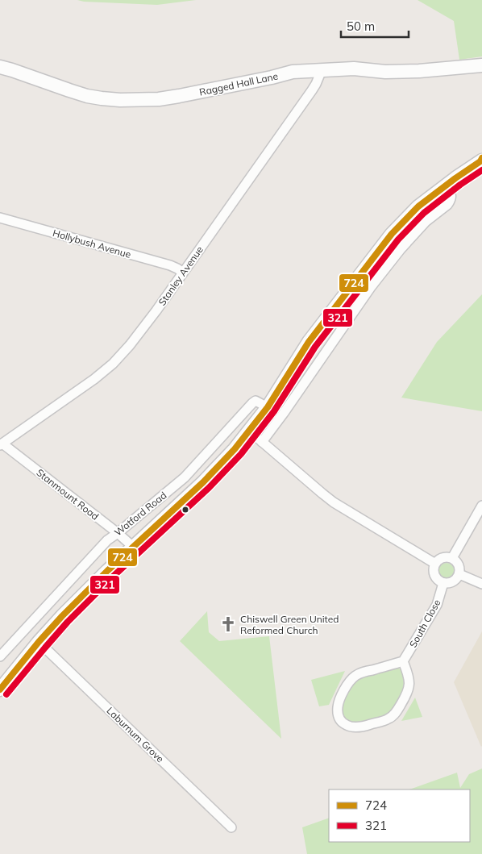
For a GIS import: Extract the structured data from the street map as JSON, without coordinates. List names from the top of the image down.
{
  "streets": {
    "main road": ["Ragged Hall Lane", "Watford Road"],
    "street": [
      "Hollybush Avenue",
      "Stanley Avenue",
      "Stanmount Road",
      "South Close",
      "Laburnum Grove"
    ]
  },
  "crossings": [
    ["Ragged Hall Lane", "Stanley Avenue"],
    ["Hollybush Avenue", "Stanley Avenue"],
    ["Stanley Avenue", "Stanmount Road"],
    ["Stanmount Road", "Watford Road"],
    ["Watford Road", "Laburnum Grove"]
  ],
  "places": {
    "church": ["Chiswell Green United Reformed Church"]
  },
  "lines": ["transit line 724", "transit line 321"],
  "legend": ["724", "321"],
  "scale_bar": "50 m"
}
